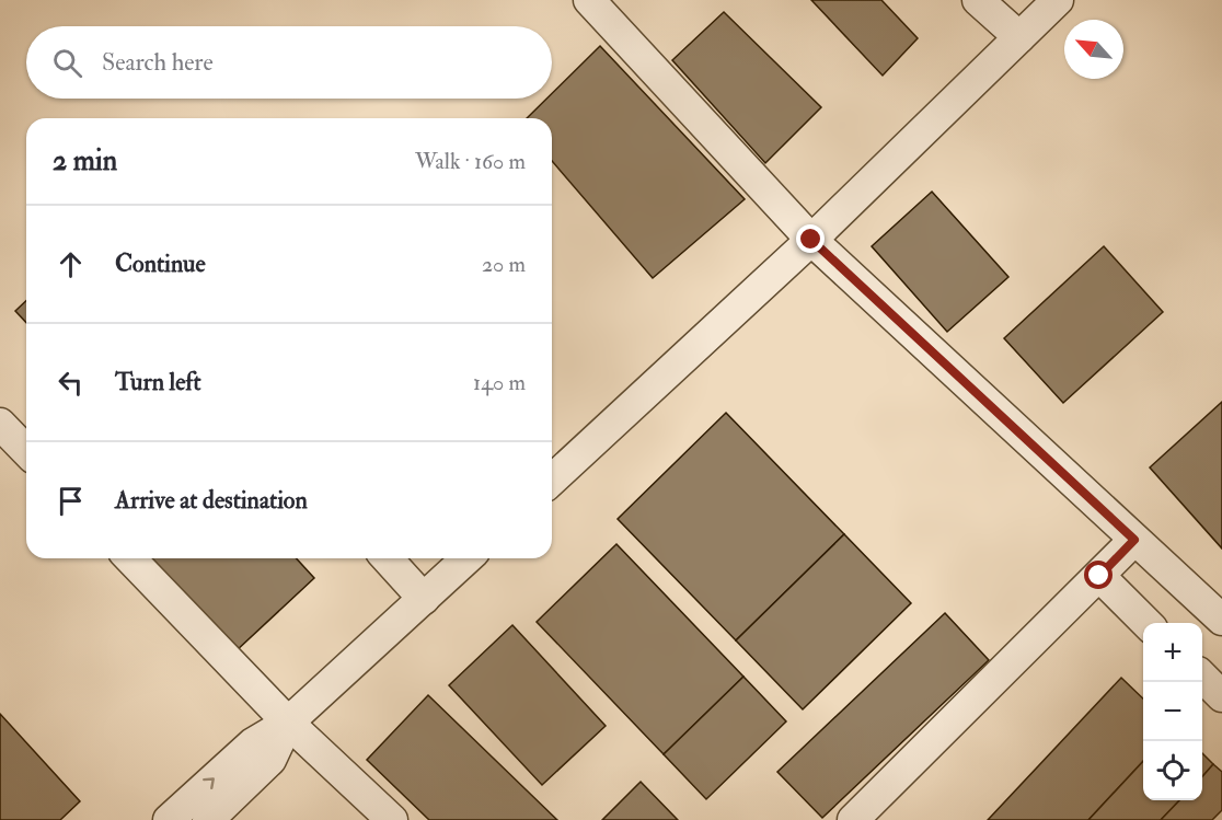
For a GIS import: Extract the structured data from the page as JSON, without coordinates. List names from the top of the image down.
{
  "north": "top left",
  "page": {
    "search": "Search here",
    "heading": ["2 min", "Walk · 160 m"],
    "list": [
      ["Continue", "20 m"],
      ["Turn left", "140 m"],
      "Arrive at destination"
    ],
    "map_buttons": ["+", "−"]
  }
}
